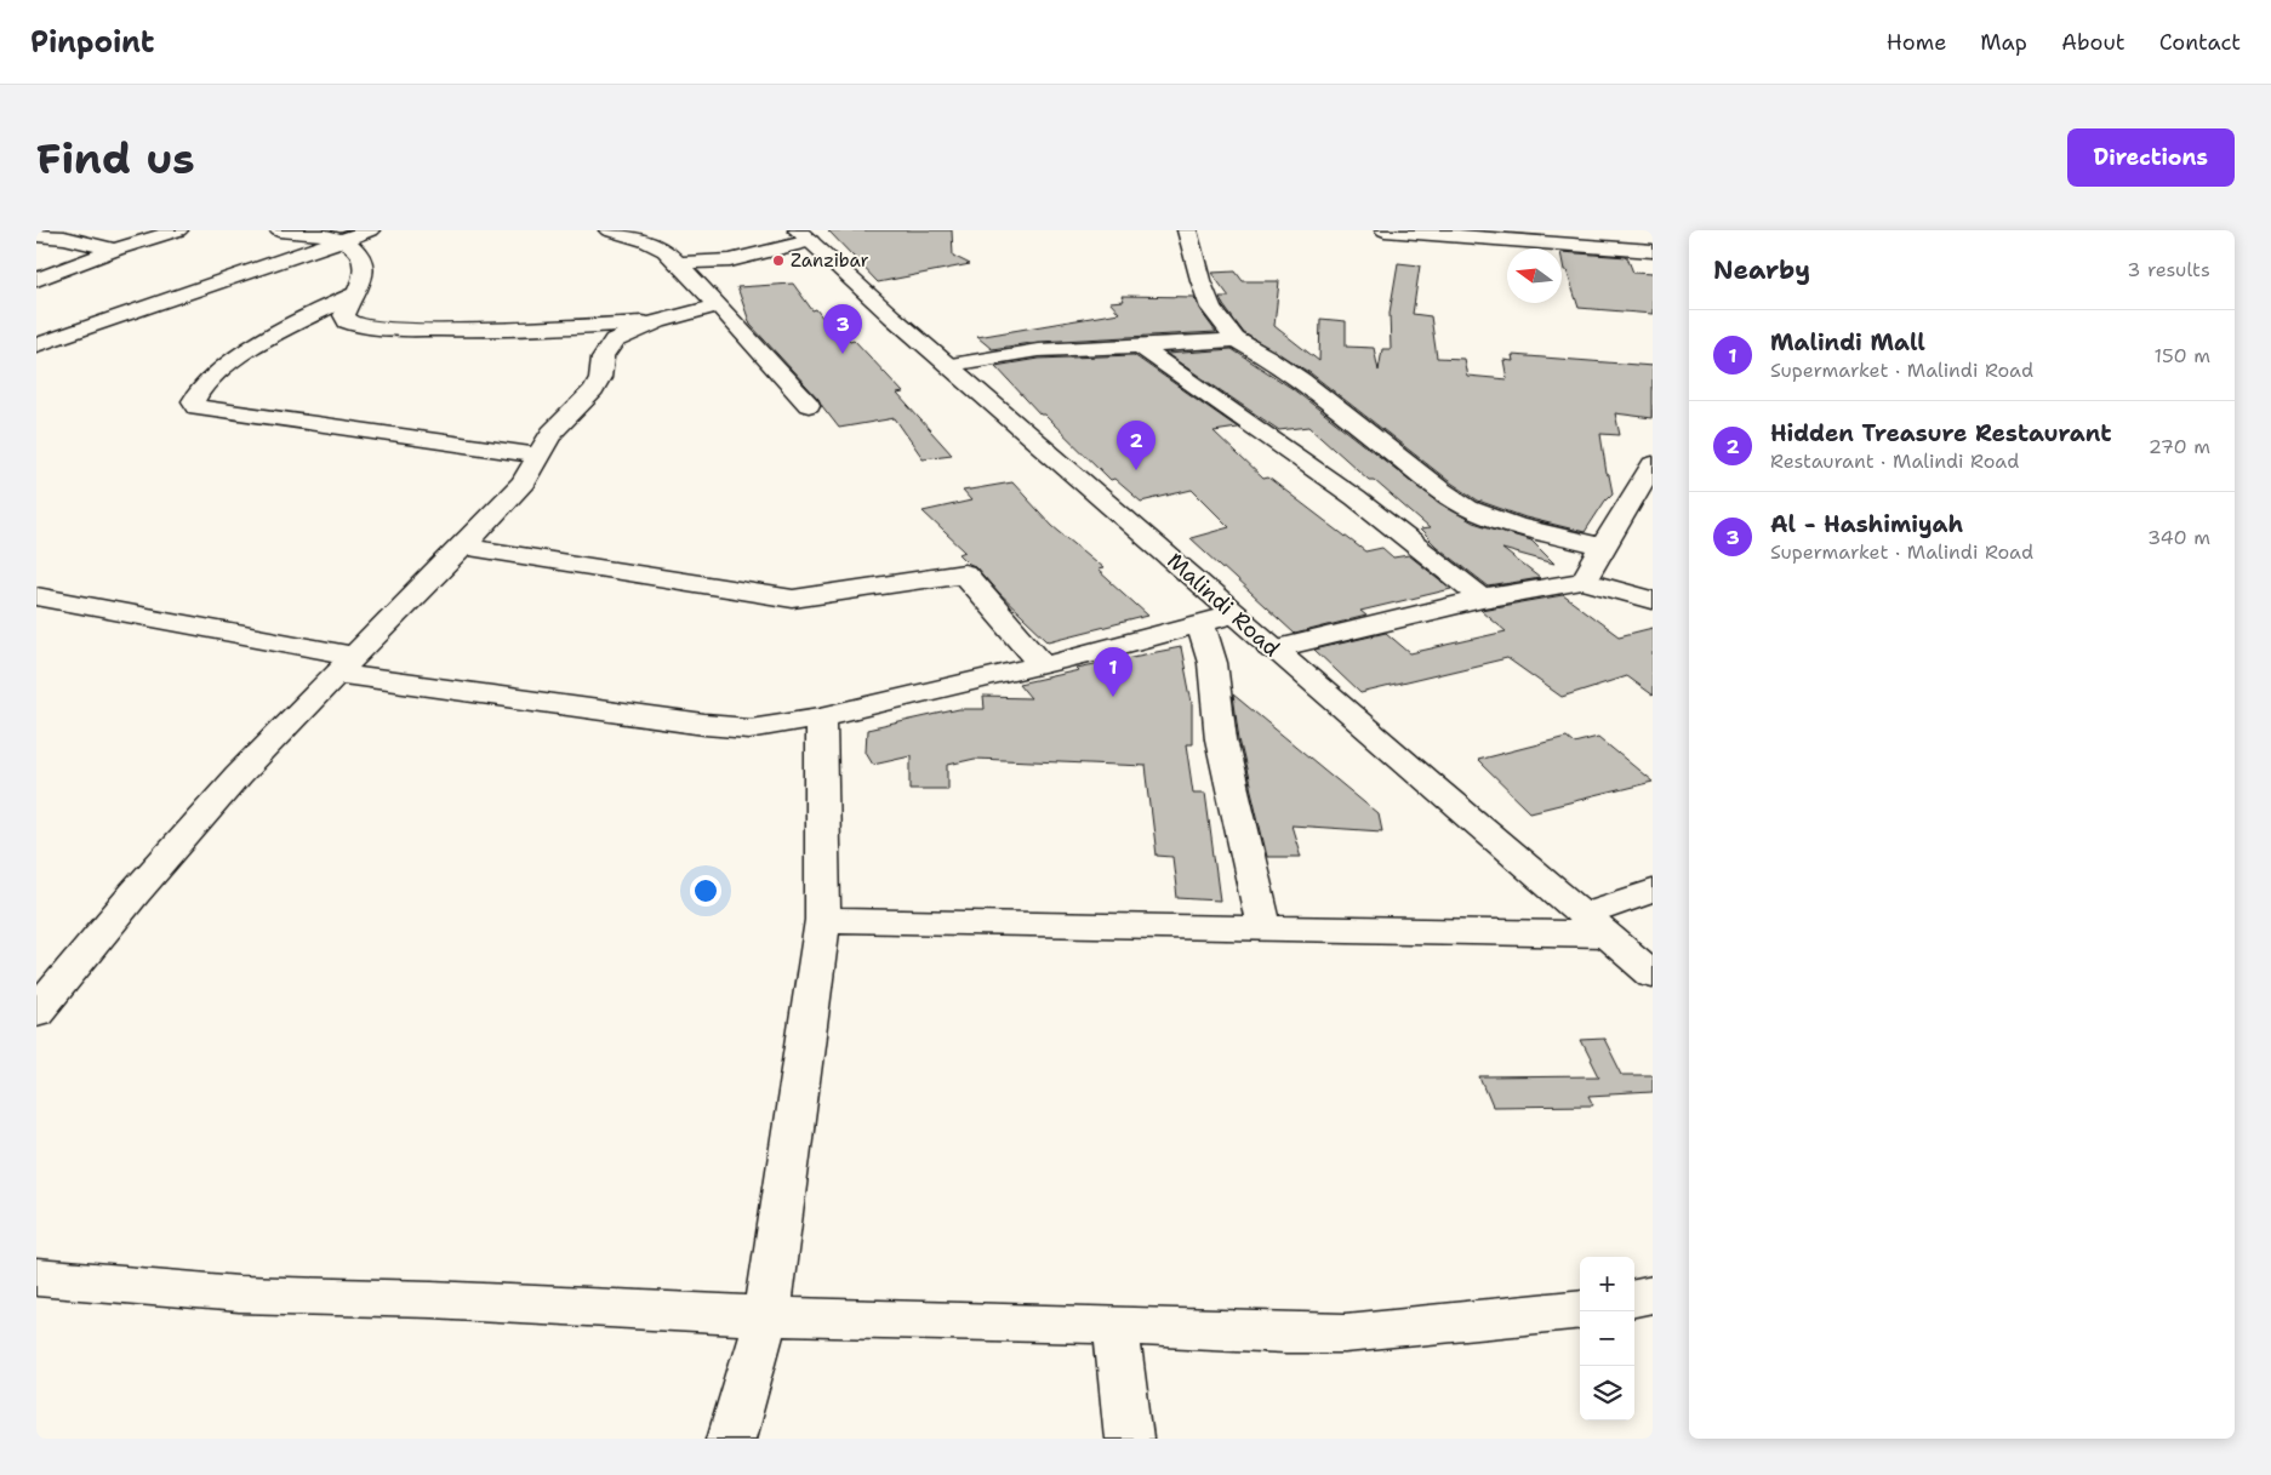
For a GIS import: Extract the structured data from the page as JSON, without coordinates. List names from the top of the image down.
{
  "streets": {
    "main road": ["Malindi Road"]
  },
  "places": ["Zanzibar"],
  "north": "left",
  "page": {
    "header": "Pinpoint",
    "nav": [
      "Home",
      "Map",
      "About",
      "Contact"
    ],
    "buttons": "Directions",
    "title": "Find us",
    "heading": ["Nearby", "3 results"],
    "pins": ["3", "2", "1"],
    "list": [
      {
        "mark": "1",
        "name": "Malindi Mall",
        "note": "Supermarket · Malindi Road",
        "value": "150 m"
      },
      {
        "mark": "2",
        "name": "Hidden Treasure Restaurant",
        "note": "Restaurant · Malindi Road",
        "value": "270 m"
      },
      {
        "mark": "3",
        "name": "Al - Hashimiyah",
        "note": "Supermarket · Malindi Road",
        "value": "340 m"
      }
    ],
    "map_buttons": ["+", "−"]
  }
}
